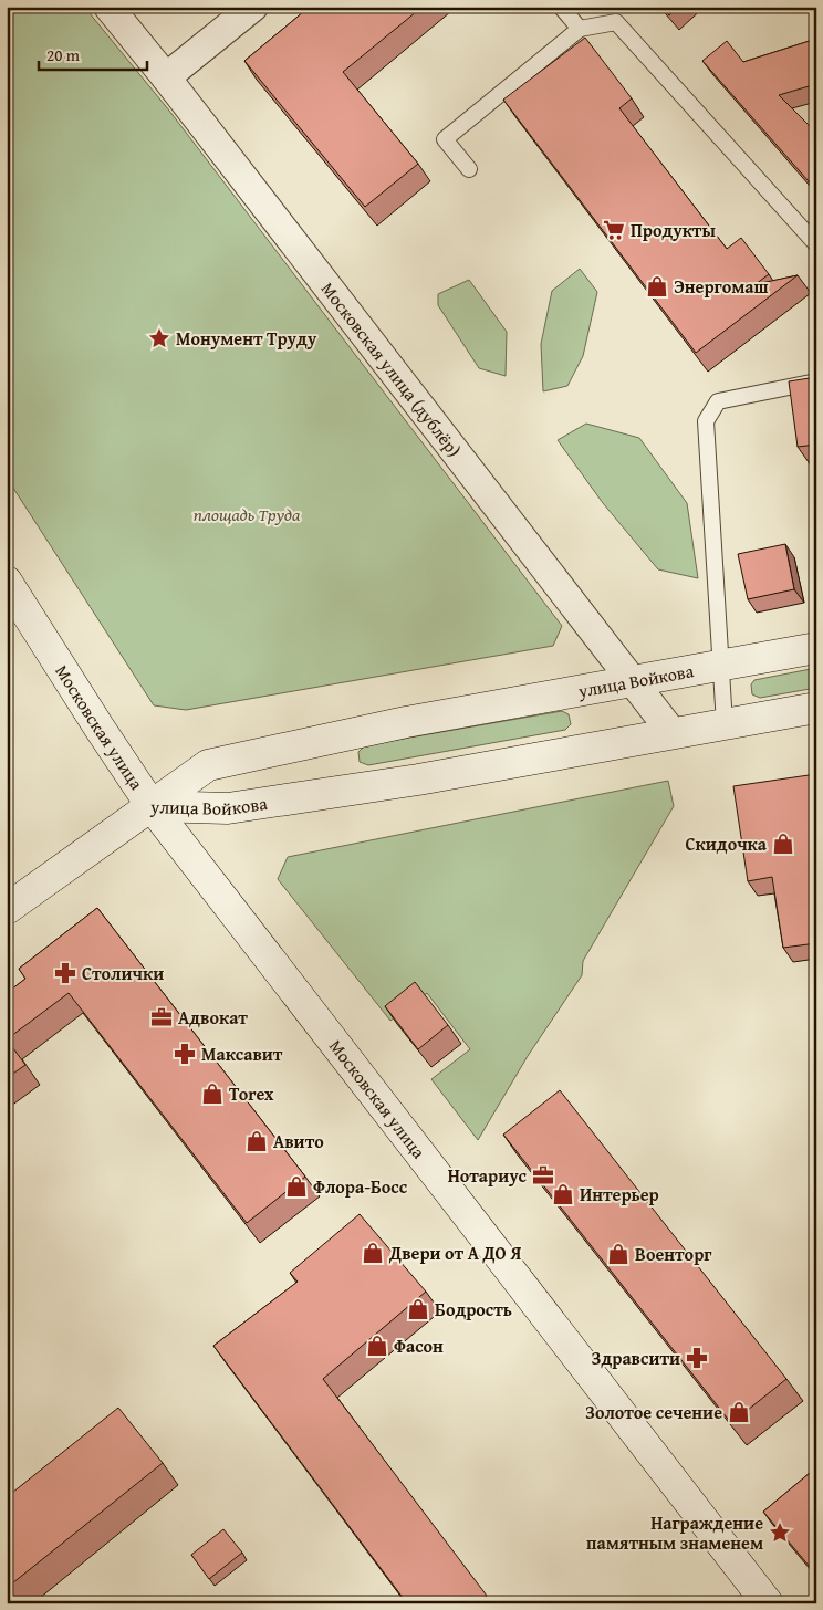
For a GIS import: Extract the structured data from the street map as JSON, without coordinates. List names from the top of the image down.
{
  "streets": {
    "main road": ["улица Войкова", "Московская улица"],
    "street": ["Московская улица (дублёр)"]
  },
  "crossings": [
    ["Московская улица (дублёр)", "улица Войкова"],
    ["улица Войкова", "Московская улица"]
  ],
  "parks": ["площадь Труда"],
  "places": {
    "supermarket": ["Продукты"],
    "shop": [
      "Энергомаш",
      "Скидочка",
      "Torex",
      "Авито",
      "Флора-Босс",
      "Интерьер",
      "Двери от А ДО Я",
      "Военторг",
      "Бодрость",
      "Фасон",
      "Золотое сечение"
    ],
    "place": ["Монумент Труду", "Награждение памятным знаменем"],
    "pharmacy": ["Столички", "Максавит", "Здравсити"],
    "office": ["Адвокат", "Нотариус"]
  },
  "scale_bar": "20 m"
}
